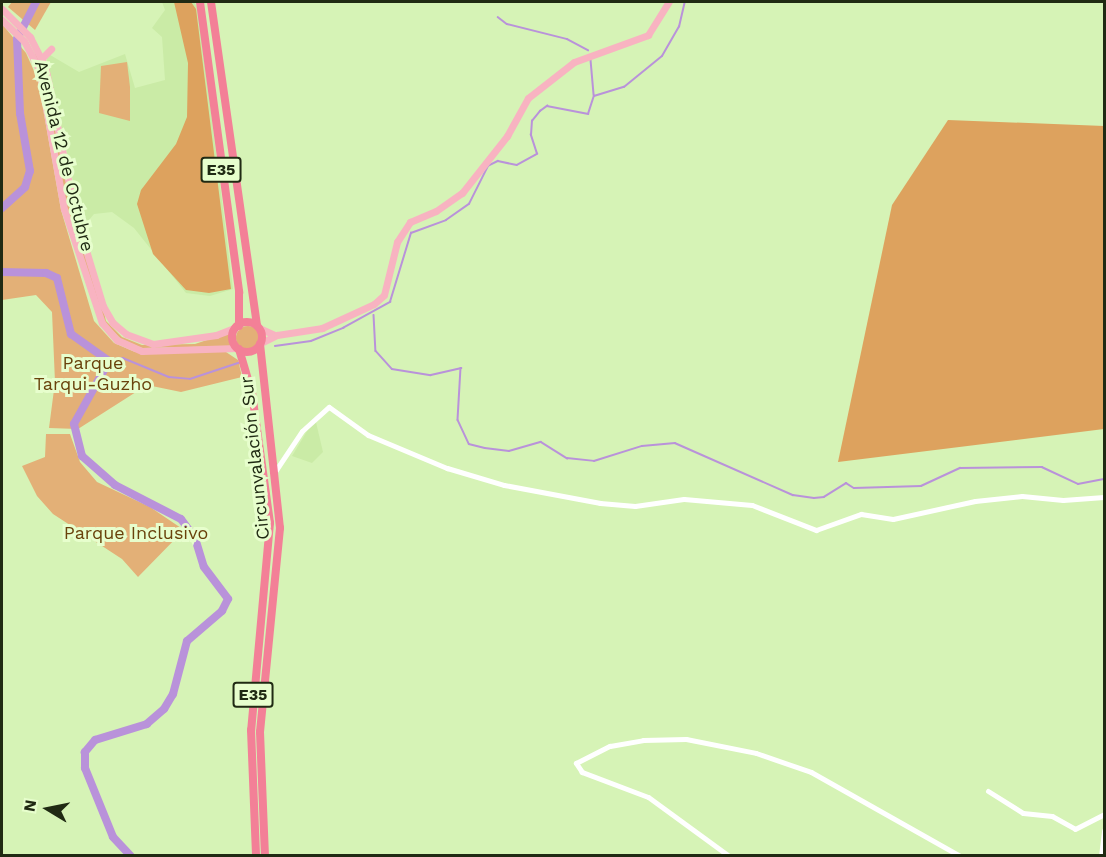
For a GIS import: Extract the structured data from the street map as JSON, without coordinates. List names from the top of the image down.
{
  "streets": {
    "highway": ["E35", "Circunvalación Sur"],
    "main road": ["Avenida 12 de Octubre"]
  },
  "crossings": [
    ["Avenida 12 de Octubre", "Circunvalación Sur"]
  ],
  "parks": ["Parque Tarqui-Guzho", "Parque Inclusivo"],
  "north": "left"
}
